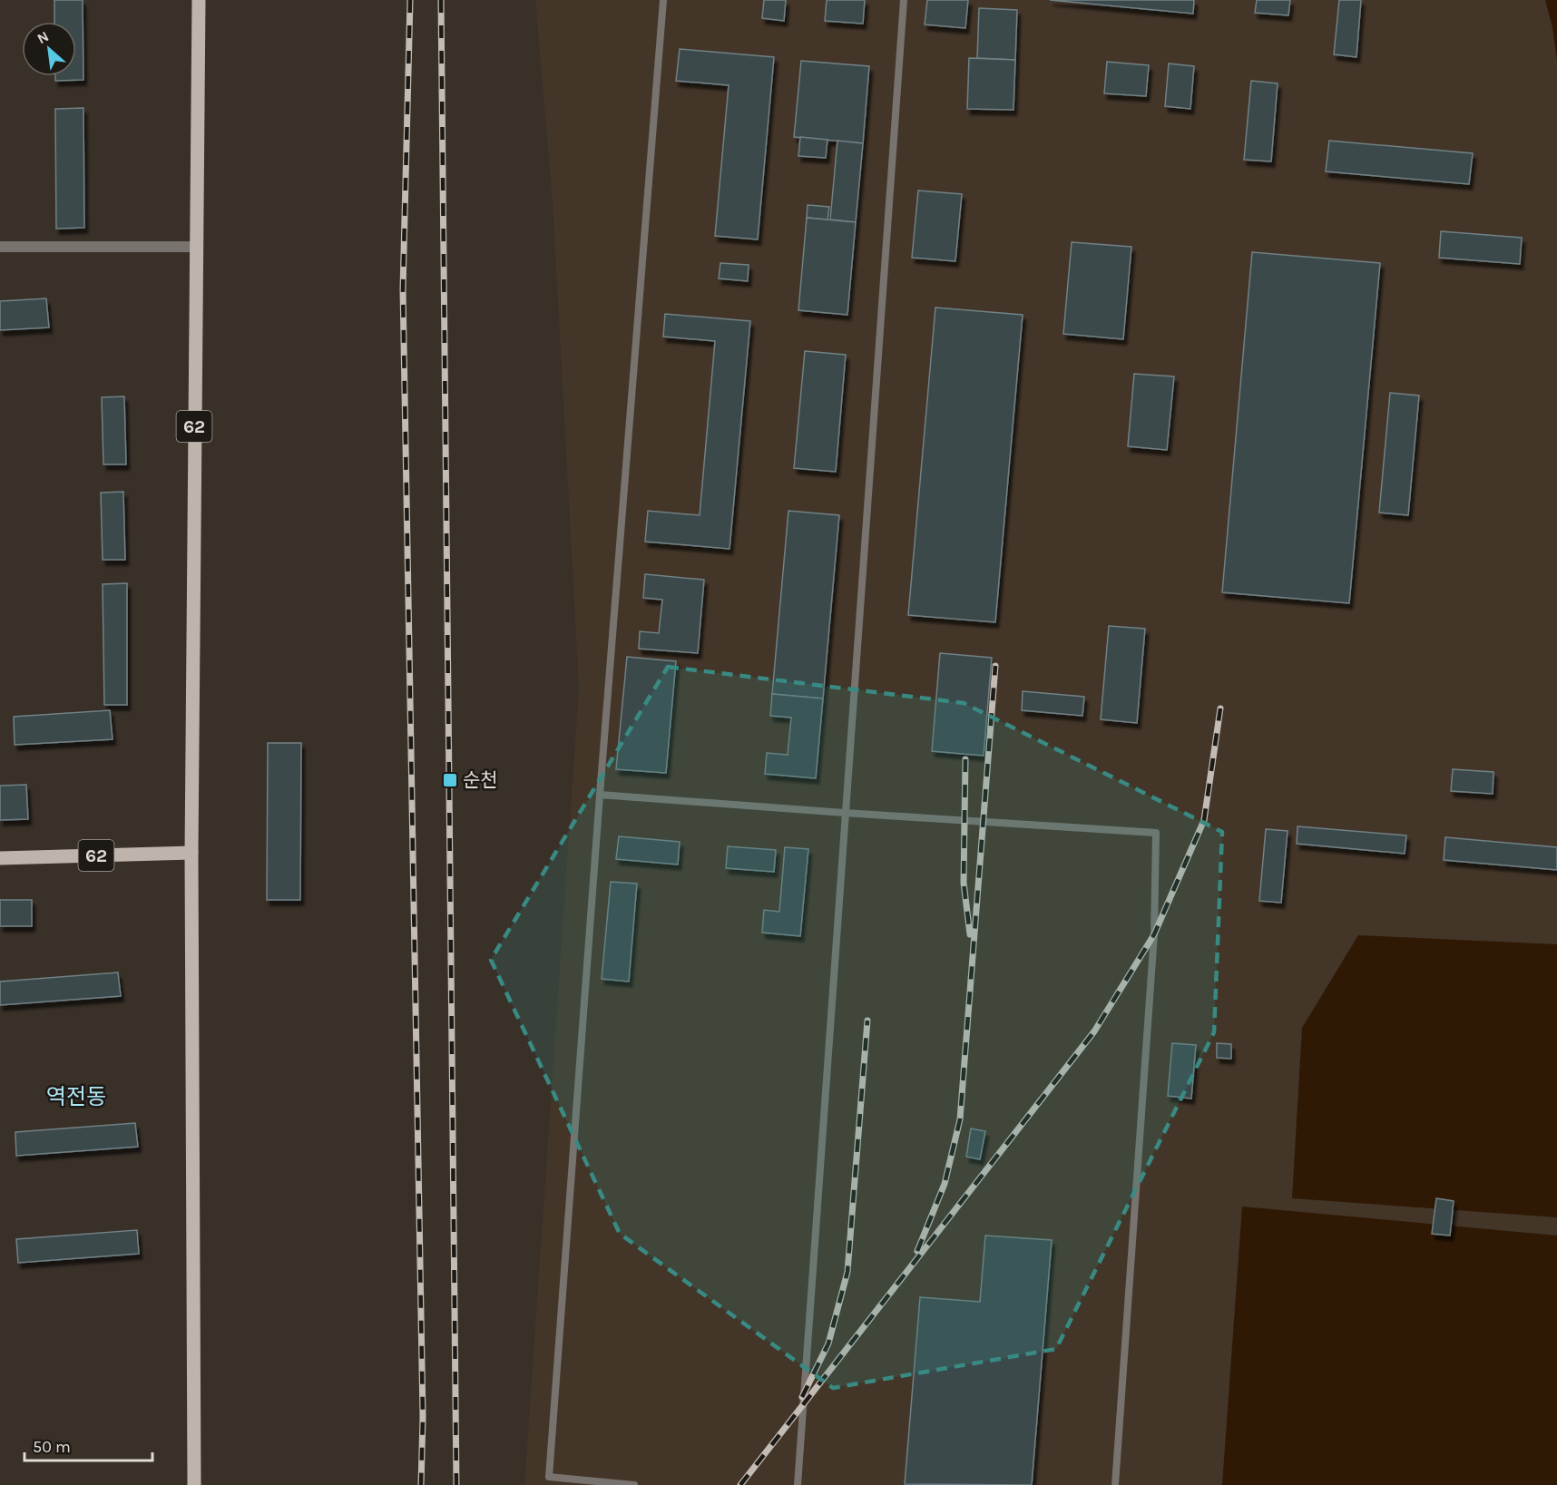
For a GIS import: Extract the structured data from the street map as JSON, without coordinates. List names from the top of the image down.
{
  "streets": {
    "main road": ["62"]
  },
  "districts": ["역전동"],
  "places": {
    "transit": ["순천"]
  },
  "scale_bar": "50 m",
  "north": "top left"
}
